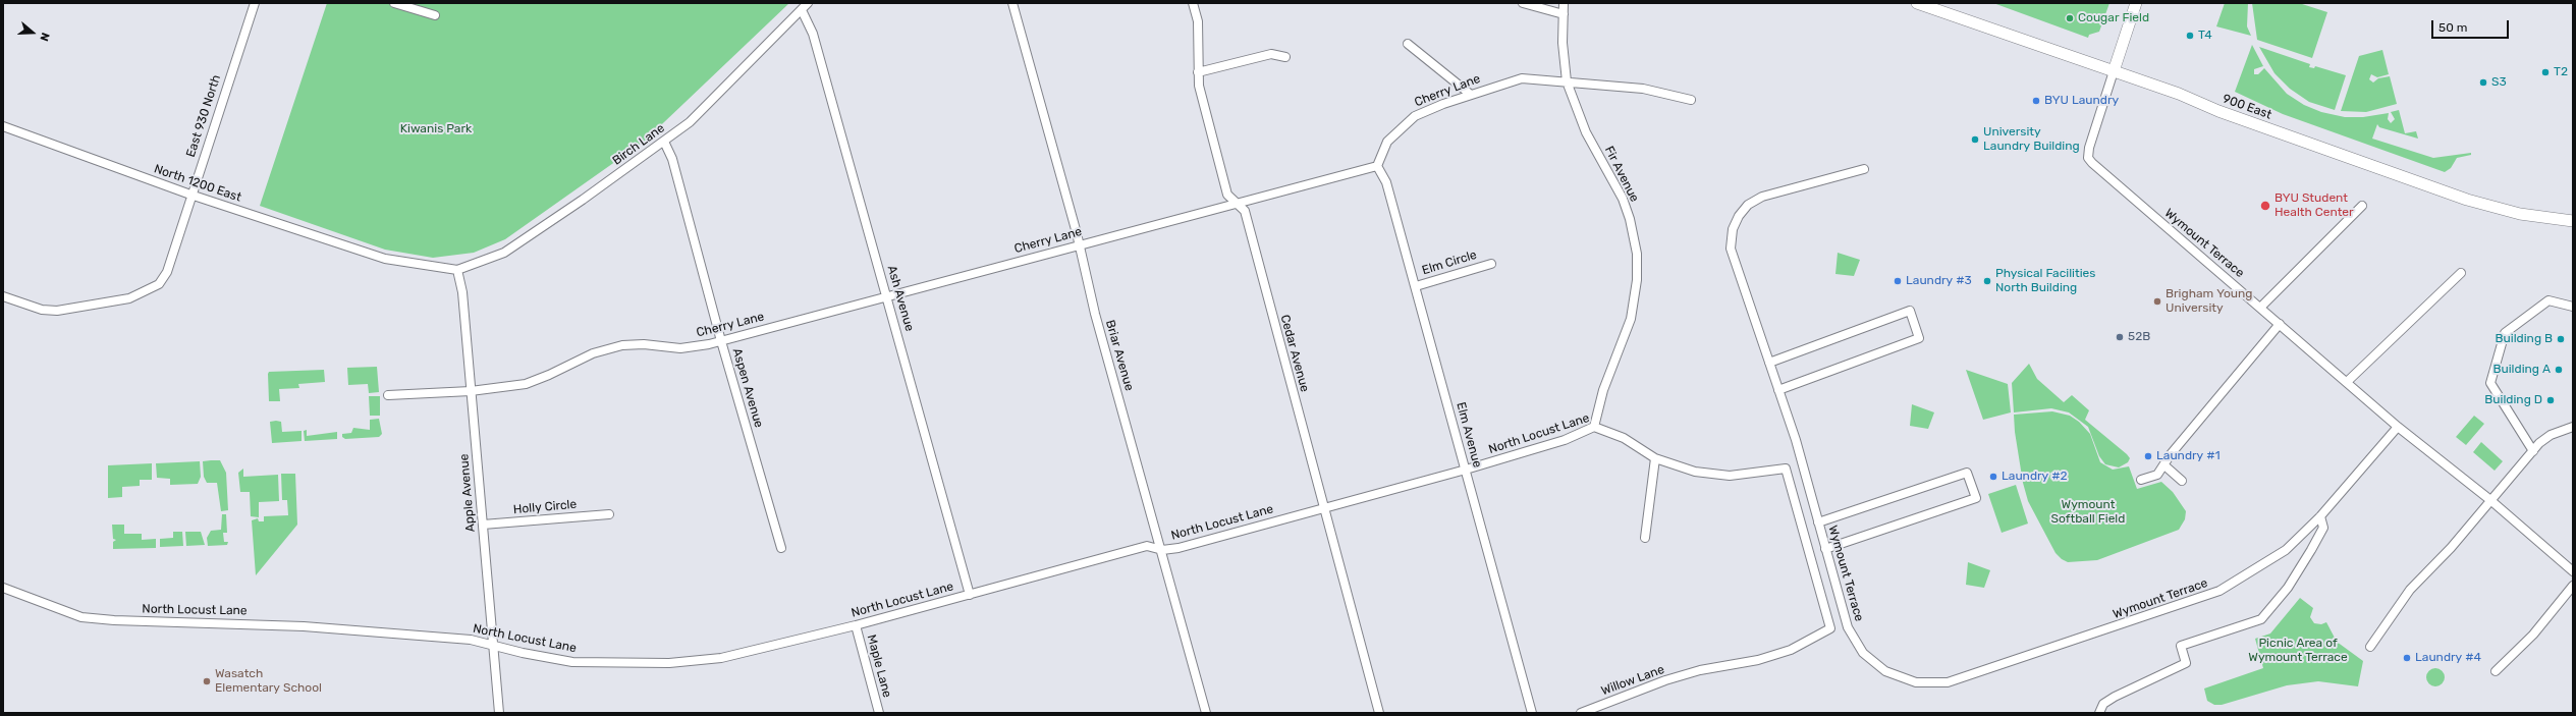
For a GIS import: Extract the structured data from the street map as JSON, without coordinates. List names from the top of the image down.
{
  "streets": {
    "main road": ["900 East"],
    "street": [
      "Cherry Lane",
      "East 930 North",
      "Birch Lane",
      "Fir Avenue",
      "North 1200 East",
      "Wymount Terrace",
      "Elm Circle",
      "Ash Avenue",
      "Cedar Avenue",
      "Briar Avenue",
      "Aspen Avenue",
      "North Locust Lane",
      "Elm Avenue",
      "Apple Avenue",
      "Holly Circle",
      "Maple Lane",
      "Willow Lane"
    ]
  },
  "crossings": [
    ["Cherry Lane", "Fir Avenue"],
    ["Cherry Lane", "Ash Avenue"],
    ["Cherry Lane", "Cedar Avenue"],
    ["Cherry Lane", "Briar Avenue"],
    ["Cherry Lane", "Aspen Avenue"],
    ["Cherry Lane", "Elm Avenue"],
    ["Cherry Lane", "Apple Avenue"],
    ["900 East", "Wymount Terrace"],
    ["East 930 North", "North 1200 East"],
    ["Birch Lane", "North 1200 East"],
    ["Birch Lane", "Ash Avenue"],
    ["Birch Lane", "Aspen Avenue"],
    ["Birch Lane", "Apple Avenue"],
    ["Fir Avenue", "North Locust Lane"],
    ["North 1200 East", "Apple Avenue"],
    ["Elm Circle", "Elm Avenue"],
    ["Ash Avenue", "North Locust Lane"],
    ["Cedar Avenue", "North Locust Lane"],
    ["Briar Avenue", "North Locust Lane"],
    ["North Locust Lane", "Elm Avenue"],
    ["North Locust Lane", "Apple Avenue"],
    ["North Locust Lane", "Maple Lane"],
    ["North Locust Lane", "Willow Lane"],
    ["Apple Avenue", "Holly Circle"]
  ],
  "parks": ["Kiwanis Park", "Wymount Softball Field", "Picnic Area of Wymount Terrace"],
  "places": [
    "Cougar Field",
    "T4",
    "T2",
    "S3",
    "BYU Laundry",
    "University Laundry Building",
    "BYU Student Health Center",
    "Laundry #3",
    "Physical Facilities North Building",
    "Brigham Young University",
    "52B",
    "Building B",
    "Building A",
    "Building D",
    "Laundry #1",
    "Laundry #2",
    "Laundry #4",
    "Wasatch Elementary School"
  ],
  "scale_bar": "50 m",
  "north": "right"
}
